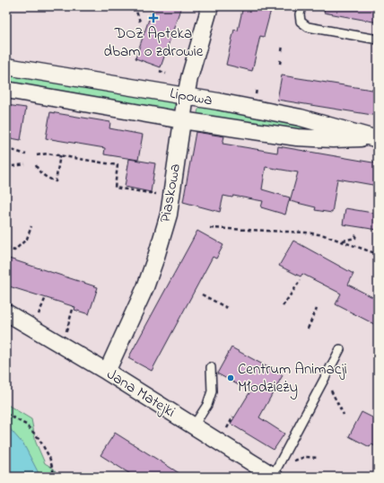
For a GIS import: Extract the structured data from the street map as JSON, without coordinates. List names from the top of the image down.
{
  "streets": {
    "street": ["Lipowa", "Piaskowa", "Jana Matejki"]
  },
  "crossings": [
    ["Lipowa", "Piaskowa"],
    ["Piaskowa", "Jana Matejki"]
  ],
  "places": {
    "health": ["DOZ Apteka dbam o zdrowie"],
    "other": ["Centrum Animacji Młodzieży"]
  }
}
